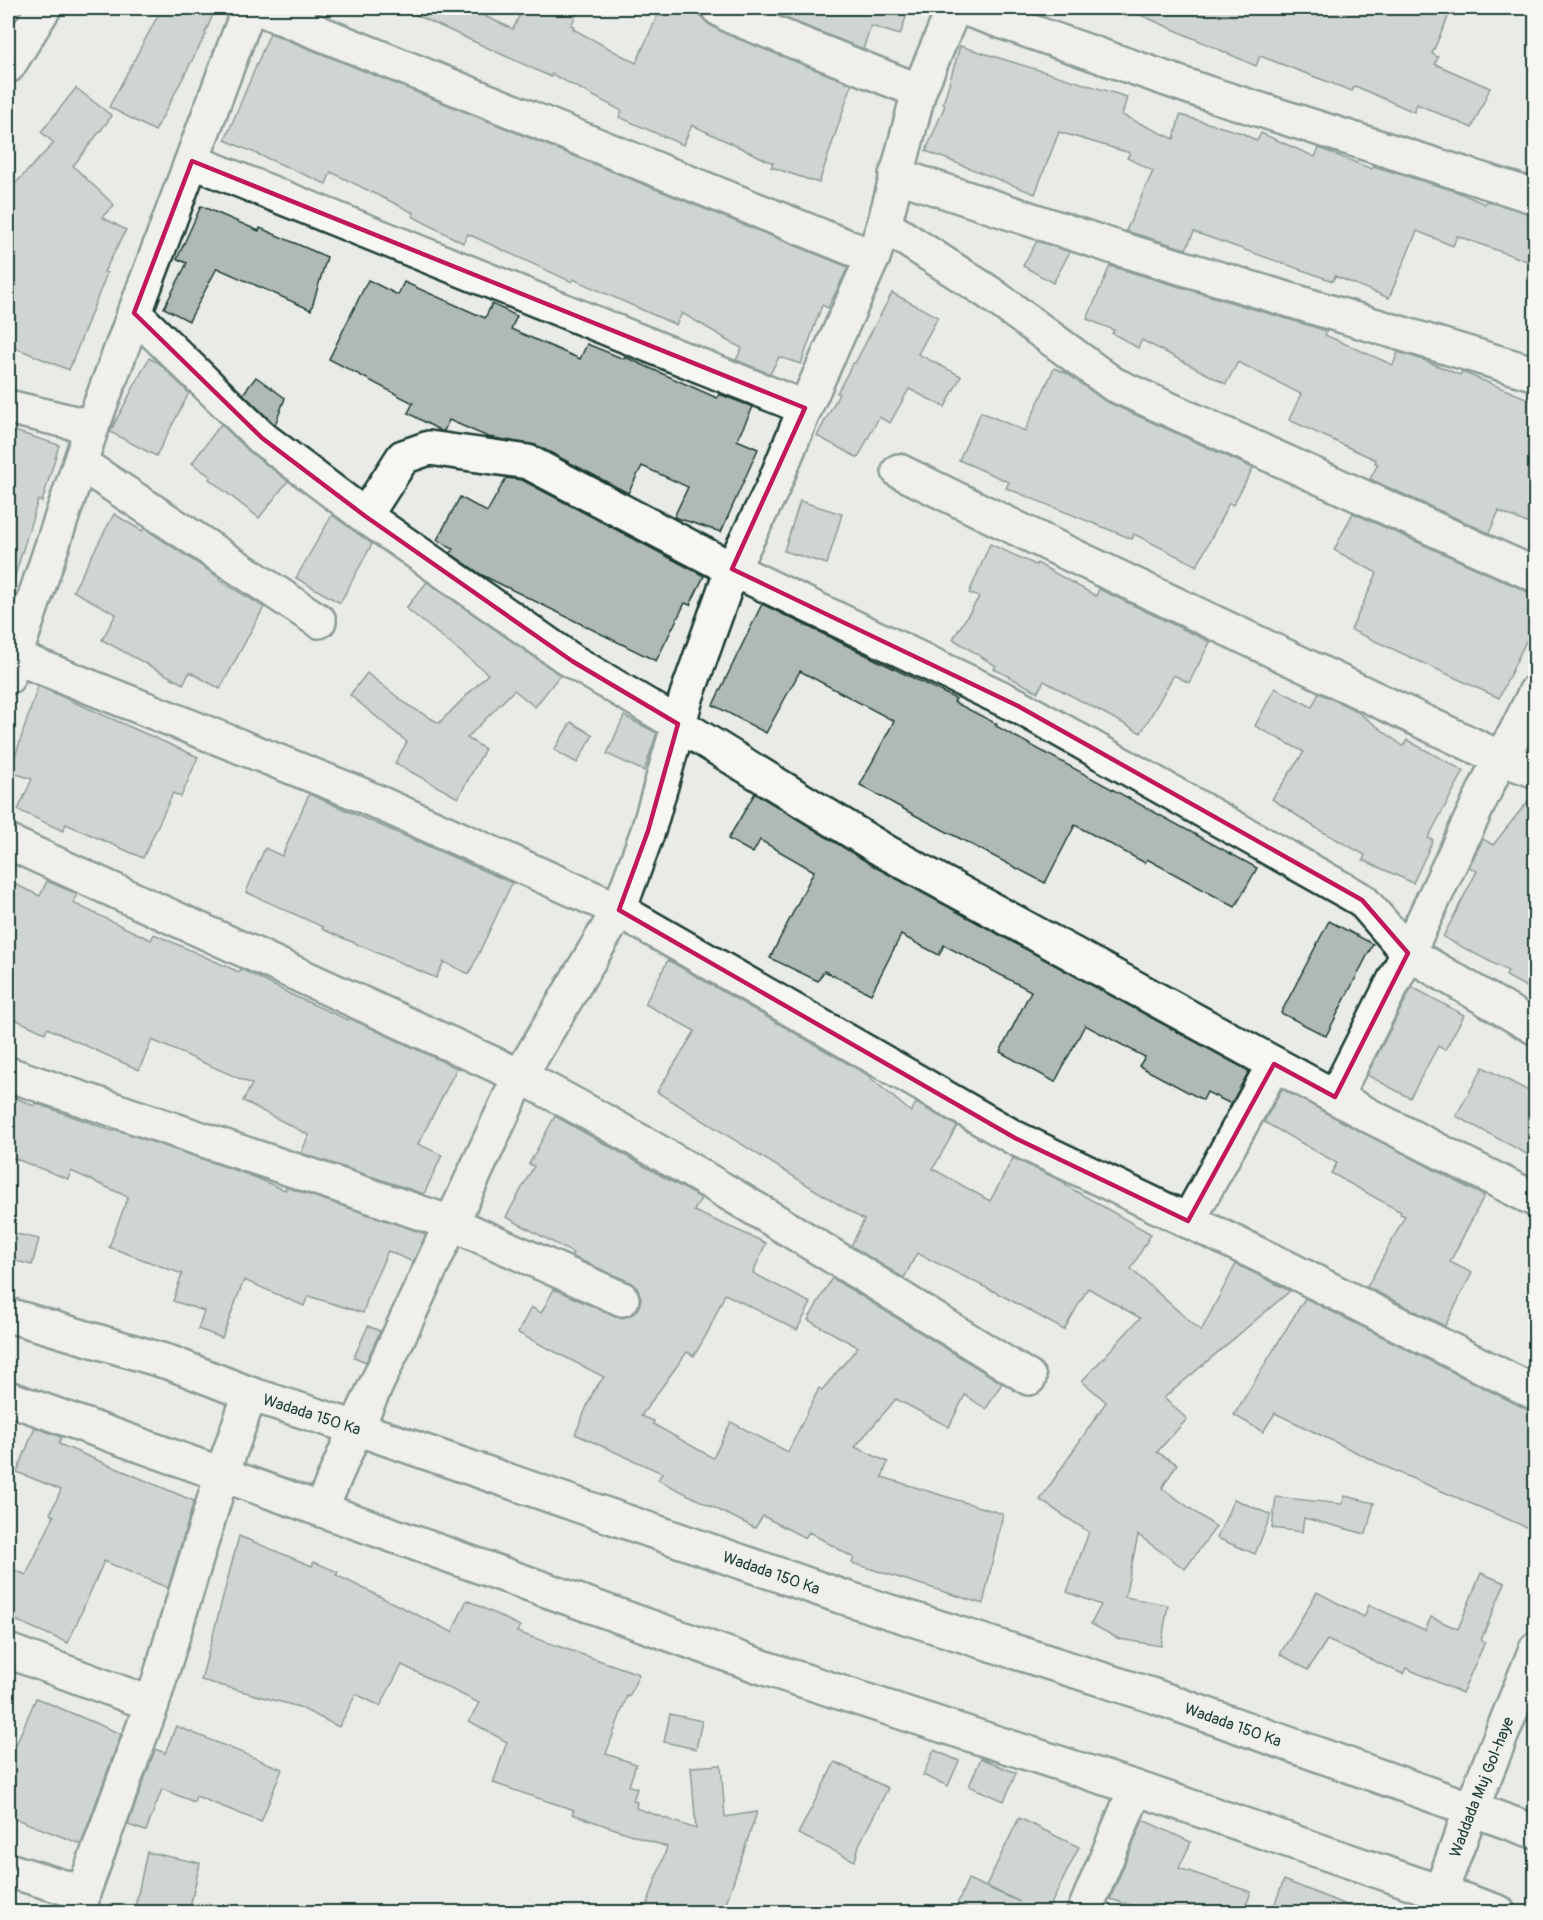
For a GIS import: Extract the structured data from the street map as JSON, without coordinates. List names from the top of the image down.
{
  "streets": {
    "street": ["Wadada 150 Ka", "Waddada Muj Gol-haye"]
  },
  "crossings": [
    ["Wadada 150 Ka", "Waddada Muj Gol-haye"]
  ]
}
